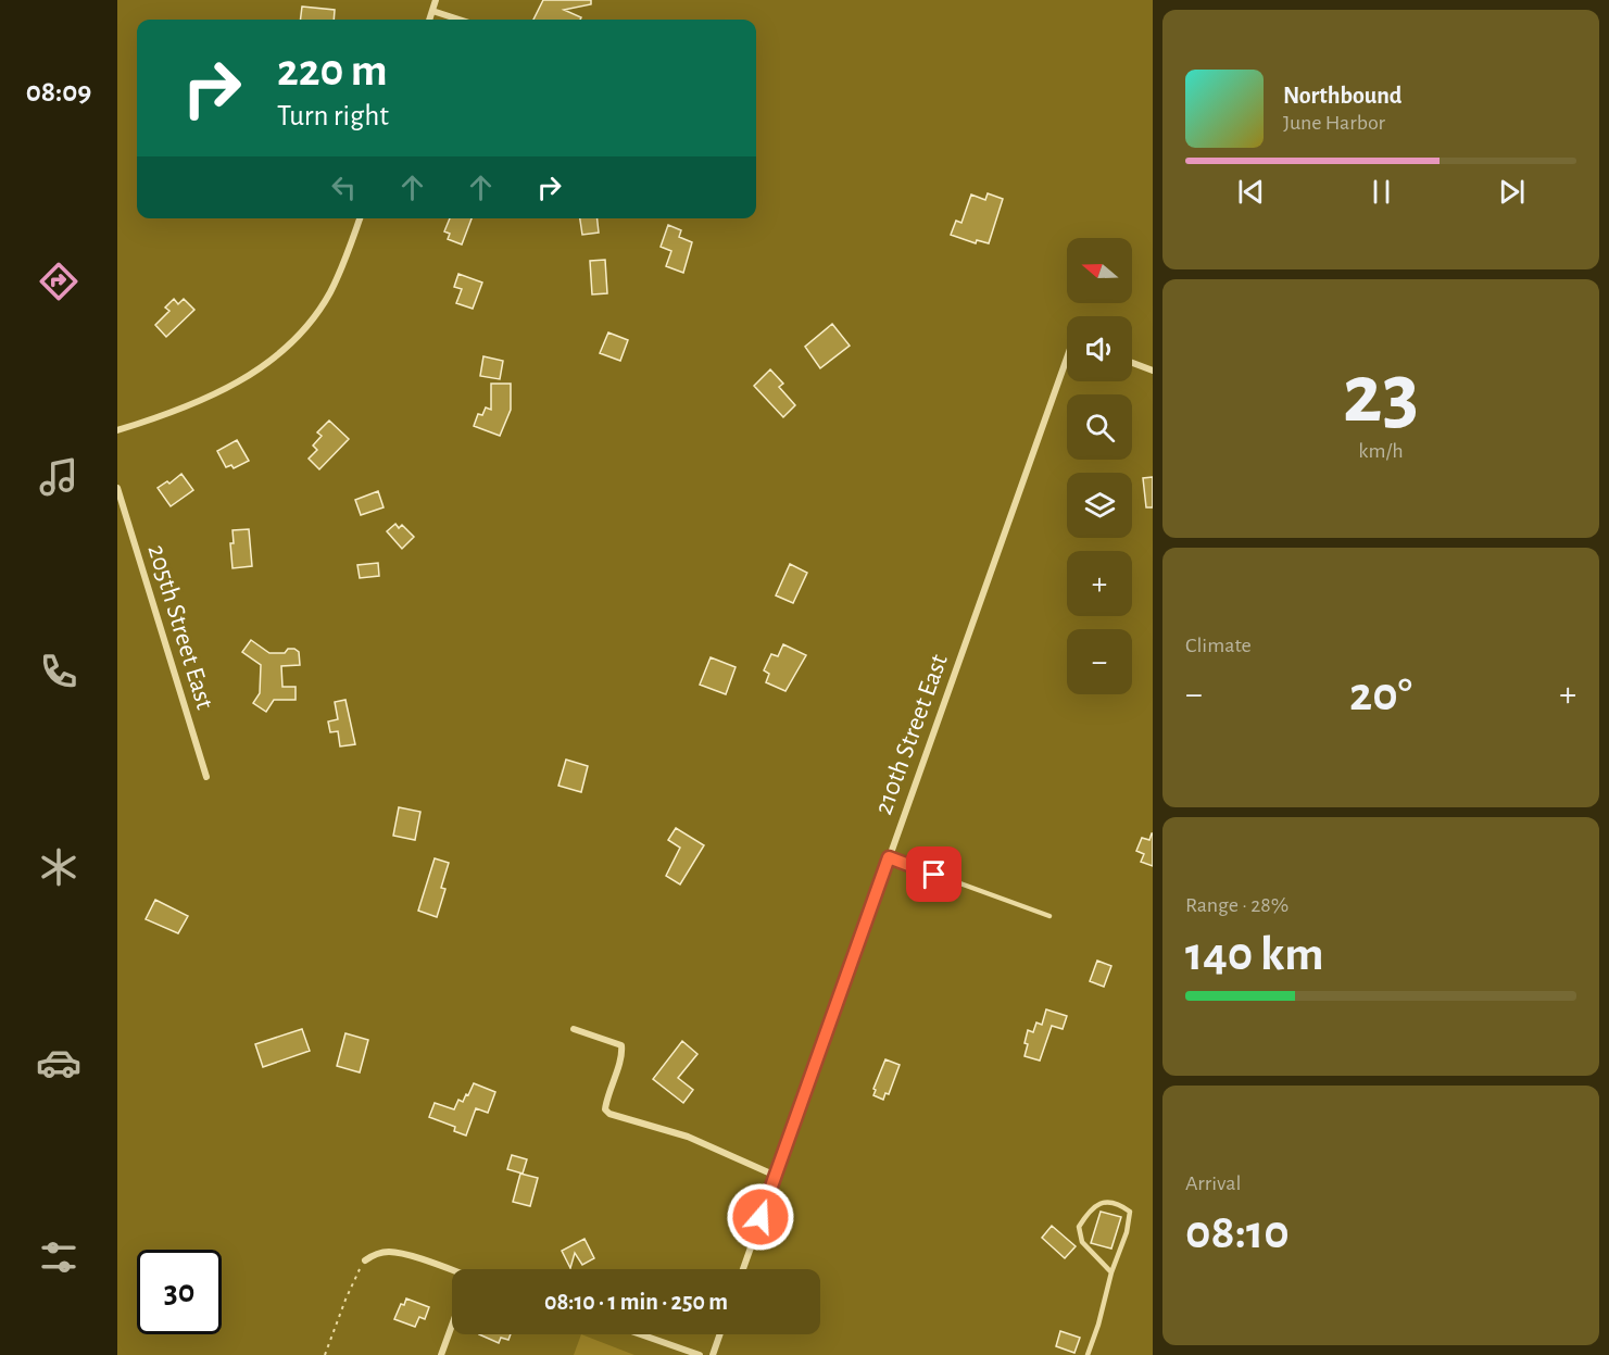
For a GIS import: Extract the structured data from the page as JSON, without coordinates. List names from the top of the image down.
{
  "streets": {
    "street": ["205th Street East", "210th Street East"]
  },
  "north": "left",
  "page": {
    "tabs": "08:09",
    "turn": ["220 m", "Turn right"],
    "song": ["Northbound", "June Harbor"],
    "map_buttons": ["+", "−"],
    "tile": [
      ["23", "km/h"],
      "Climate",
      ["Range · 28%", "140 km"],
      ["Arrival", "08:10"]
    ],
    "heat": ["−", "20°", "+"],
    "limit": "30",
    "trip": "08:10 · 1 min · 250 m"
  }
}
